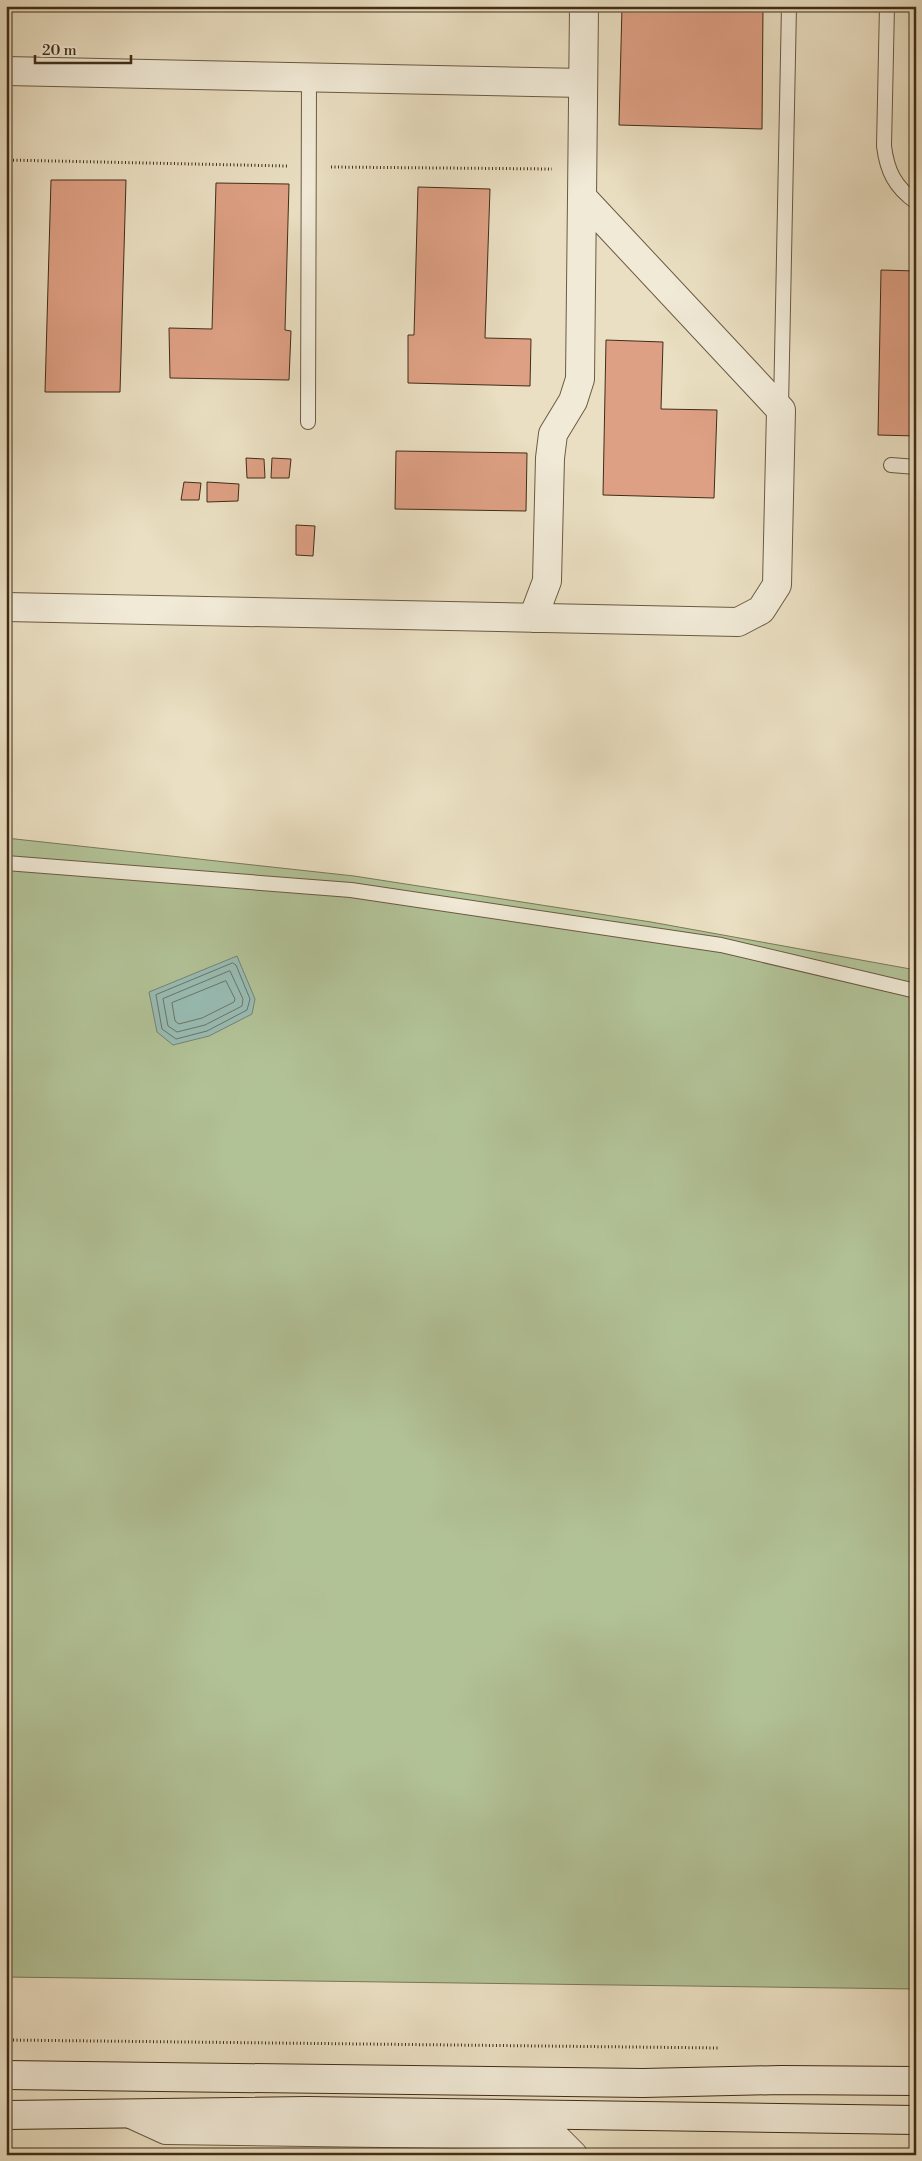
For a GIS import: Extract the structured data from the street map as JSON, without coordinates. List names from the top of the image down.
{
  "scale_bar": "20 m"
}
